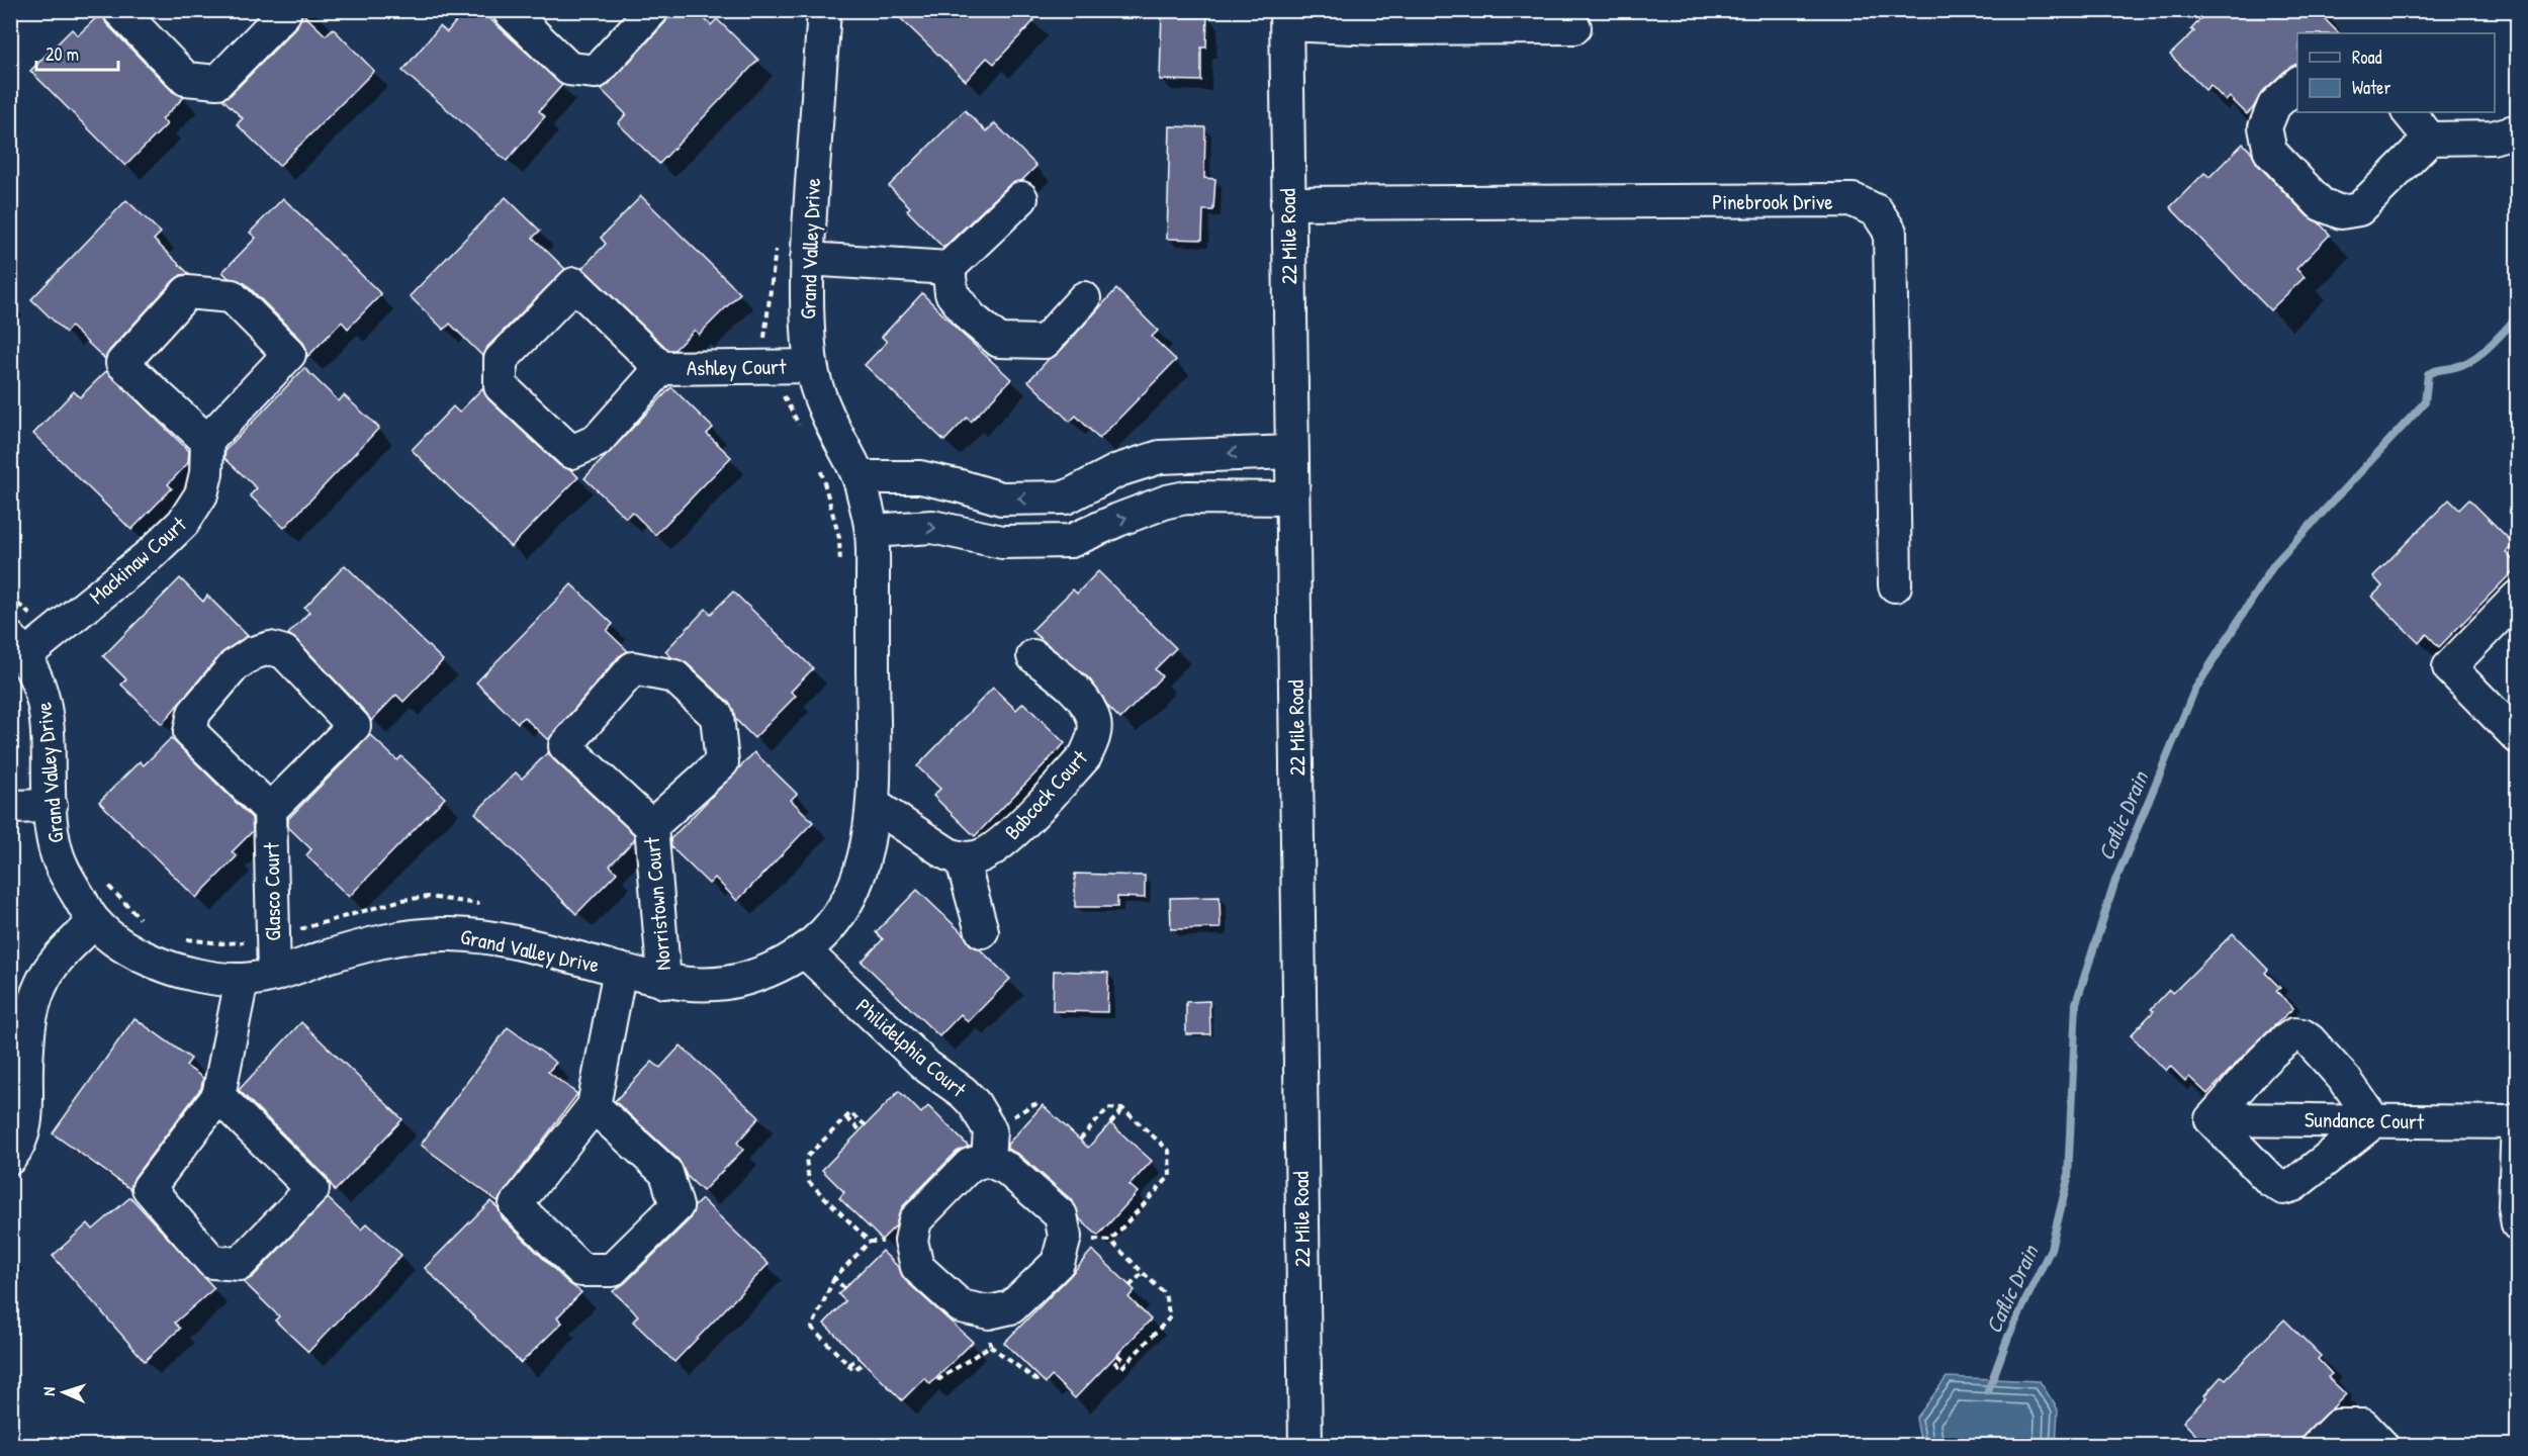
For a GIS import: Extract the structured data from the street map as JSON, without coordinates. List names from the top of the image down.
{
  "streets": {
    "street": [
      "Pinebrook Drive",
      "22 Mile Road",
      "Grand Valley Drive",
      "Ashley Court",
      "Mackinaw Court",
      "Babcock Court",
      "Glasco Court",
      "Norristown Court",
      "Philidelphia Court",
      "Sundance Court"
    ]
  },
  "crossings": [
    ["Pinebrook Drive", "22 Mile Road"],
    ["Grand Valley Drive", "Ashley Court"],
    ["Grand Valley Drive", "Mackinaw Court"],
    ["Grand Valley Drive", "Glasco Court"],
    ["Grand Valley Drive", "Norristown Court"],
    ["Grand Valley Drive", "Philidelphia Court"]
  ],
  "water": ["Caflic Drain"],
  "legend": ["Road", "Water"],
  "scale_bar": "20 m",
  "north": "left"
}
